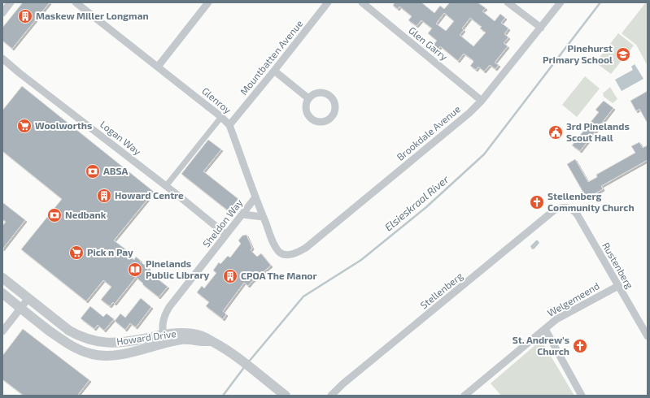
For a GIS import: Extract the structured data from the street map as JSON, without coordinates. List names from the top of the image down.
{
  "streets": {
    "street": [
      "Glen Garry",
      "Mountbatten Avenue",
      "Glenroy",
      "Brookdale Avenue",
      "Logan Way",
      "Sheldon Way",
      "Rustenberg",
      "Stellenberg",
      "Welgemeend",
      "Howard Drive"
    ]
  },
  "crossings": [
    ["Glen Garry", "Brookdale Avenue"],
    ["Mountbatten Avenue", "Glenroy"],
    ["Glenroy", "Brookdale Avenue"],
    ["Glenroy", "Sheldon Way"],
    ["Logan Way", "Sheldon Way"],
    ["Sheldon Way", "Howard Drive"],
    ["Rustenberg", "Stellenberg"],
    ["Rustenberg", "Welgemeend"]
  ],
  "water": ["Elsieskraal River"],
  "places": {
    "building": ["Maskew Miller Longman", "Howard Centre", "CPOA The Manor"],
    "school or university": ["Pinehurst Primary School"],
    "supermarket": ["Woolworths", "Pick n Pay"],
    "public building": ["3rd Pinelands Scout Hall"],
    "bank": ["ABSA", "Nedbank"],
    "church": ["Stellenberg Community Church", "St. Andrew's Church"],
    "library": ["Pinelands Public Library"]
  }
}
